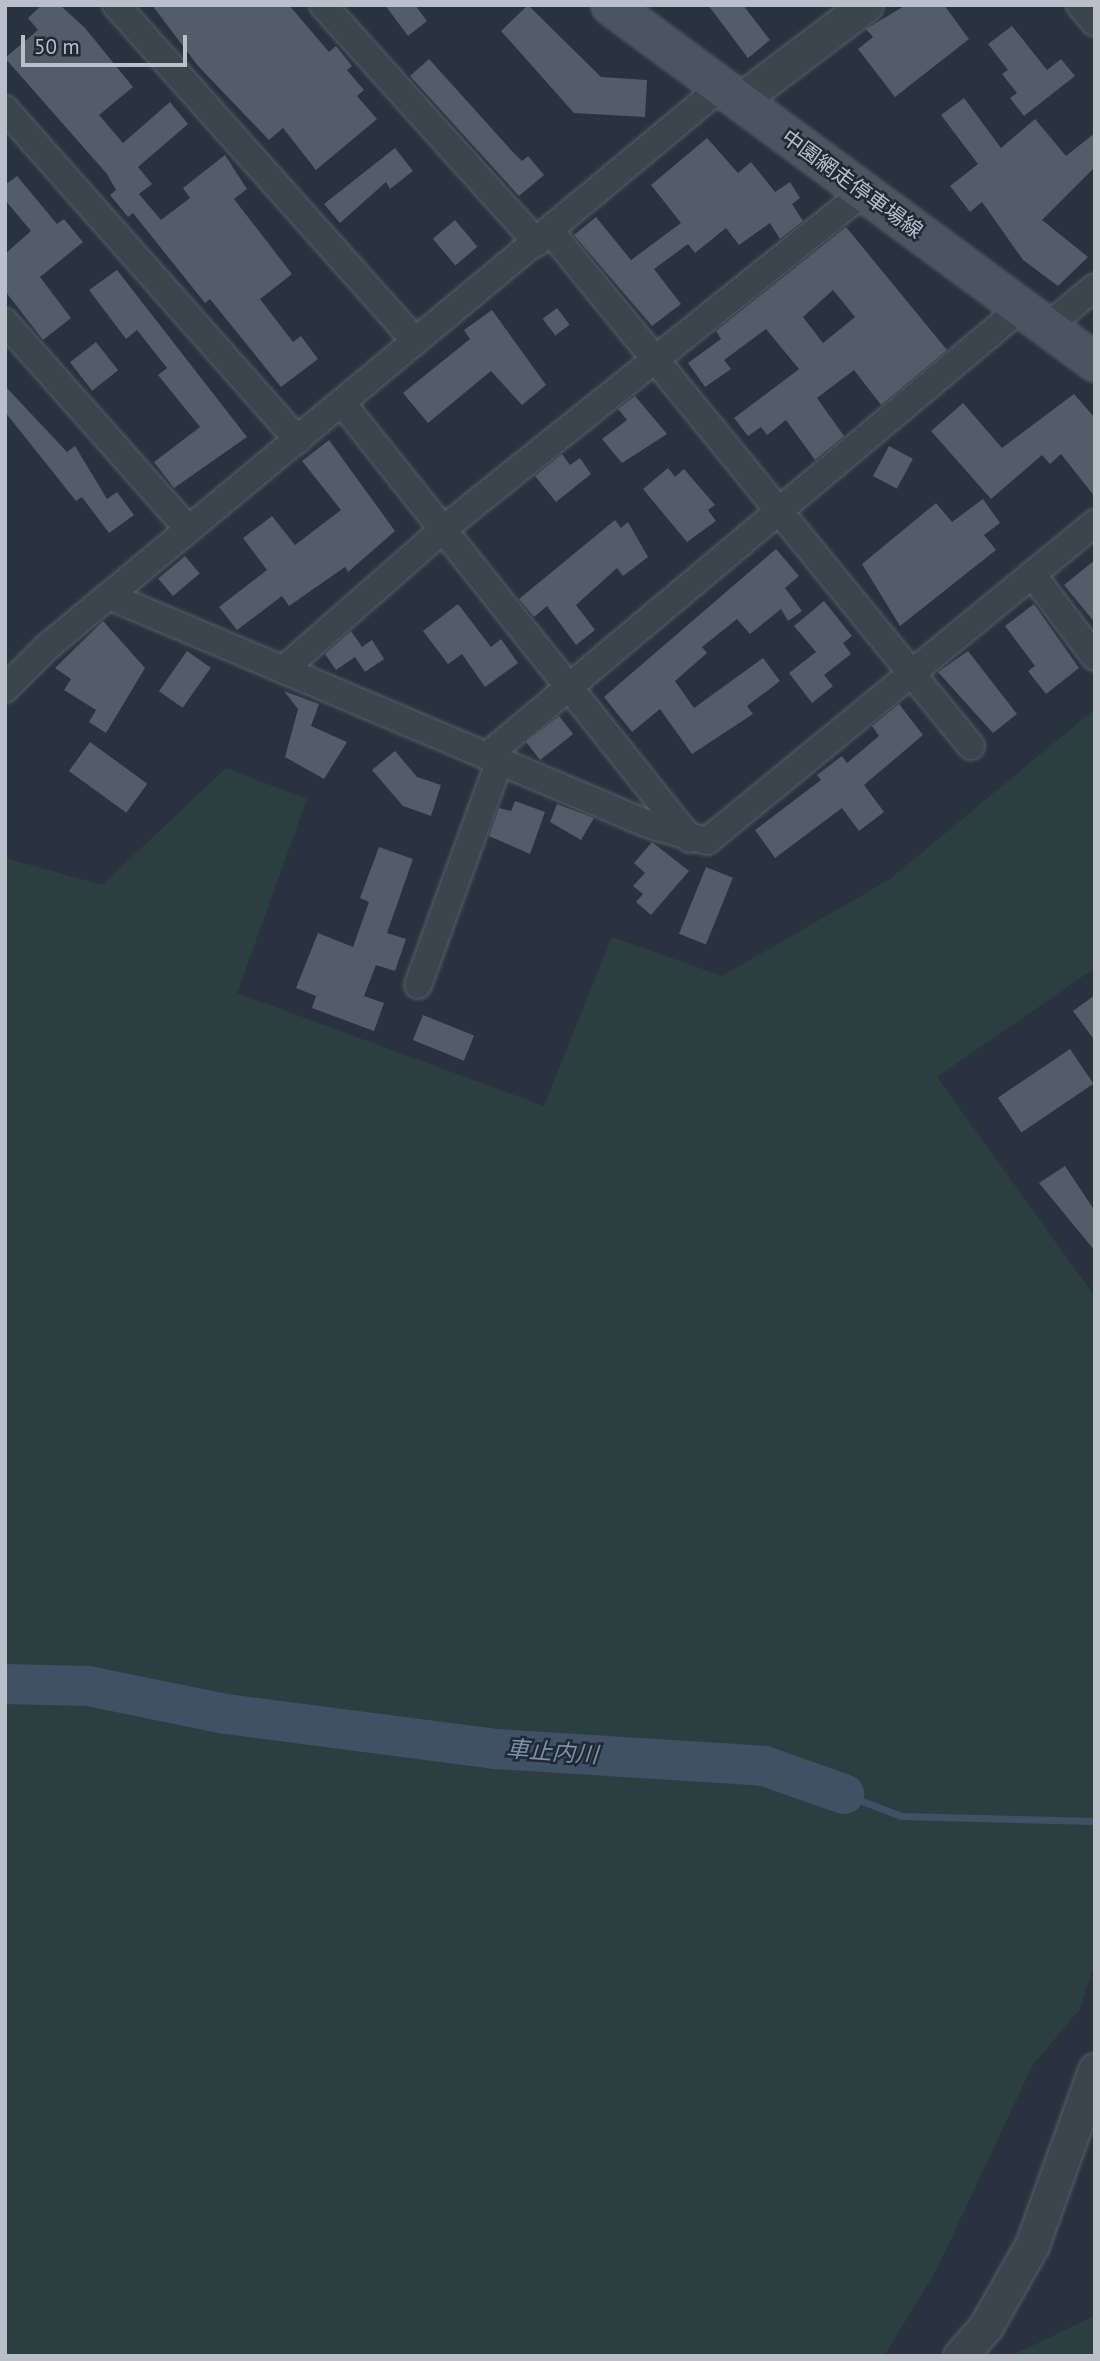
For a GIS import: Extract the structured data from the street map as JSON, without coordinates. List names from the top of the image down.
{
  "streets": {
    "main road": ["中園網走停車場線"]
  },
  "water": ["車止内川"],
  "scale_bar": "50 m"
}
